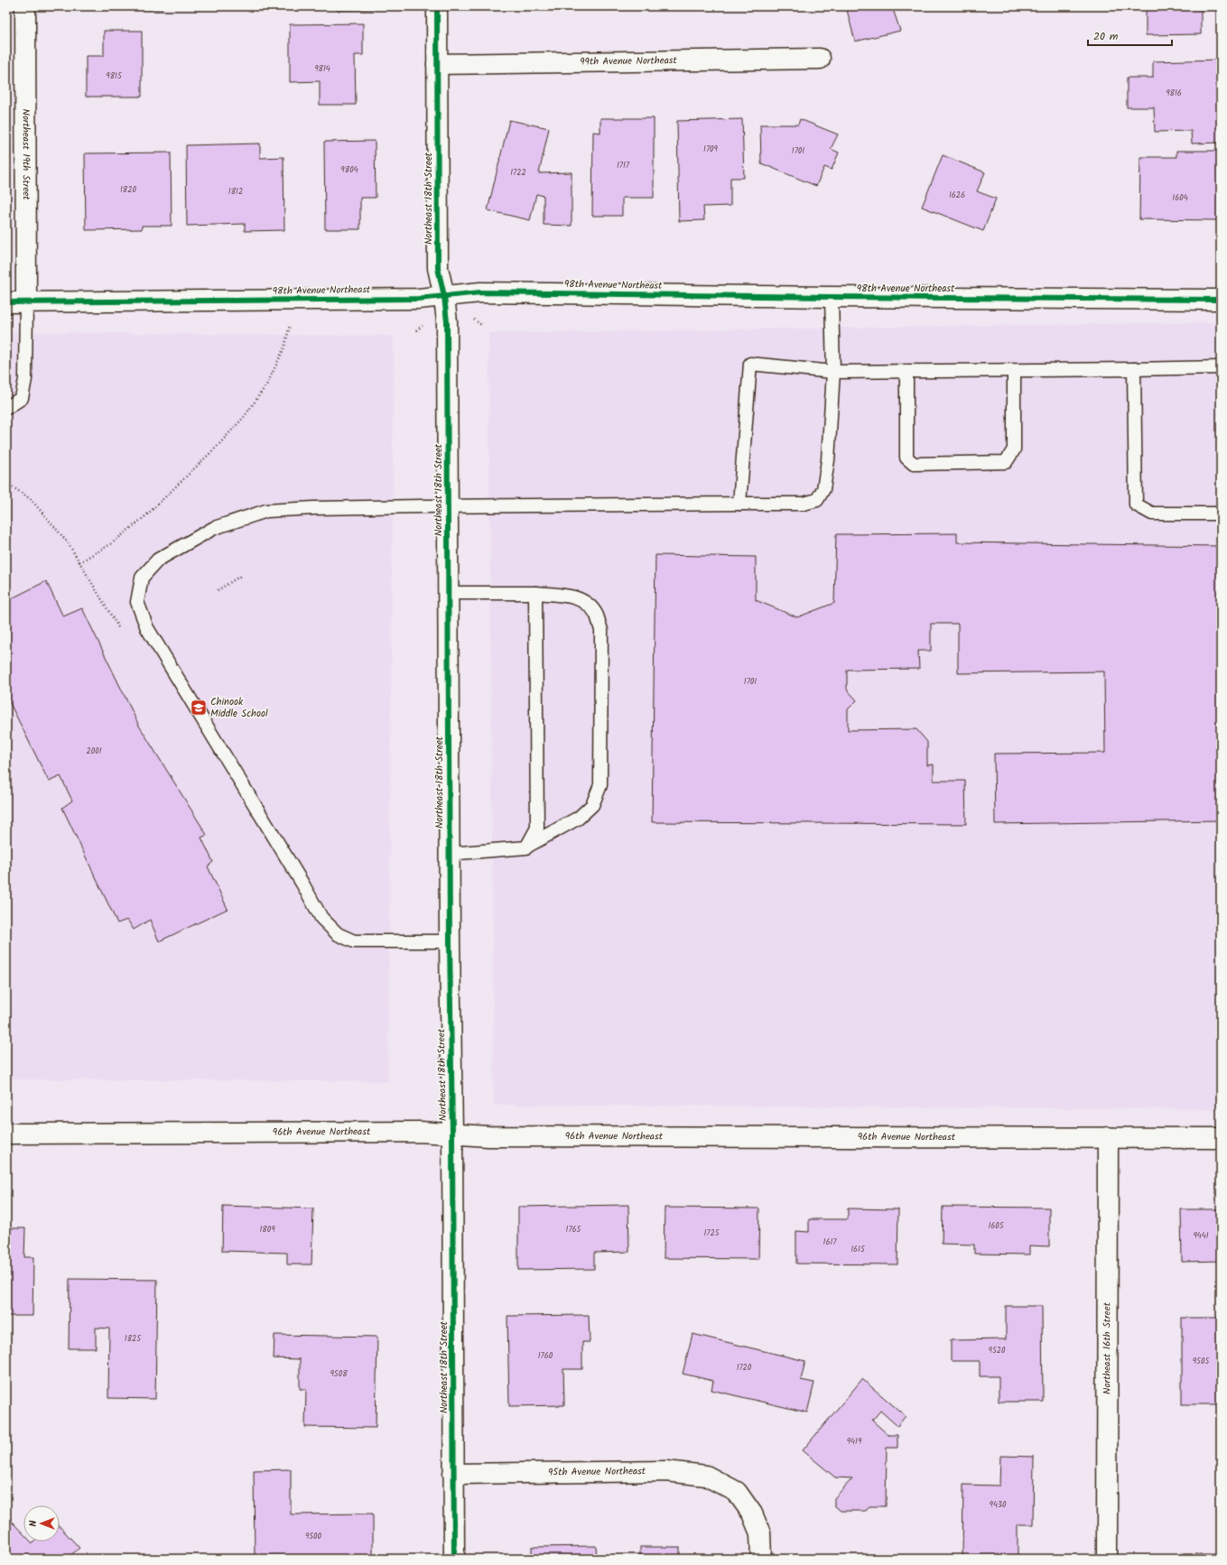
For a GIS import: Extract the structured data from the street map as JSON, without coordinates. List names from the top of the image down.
{
  "streets": {
    "street": [
      "99th Avenue Northeast",
      "Northeast 19th Street",
      "Northeast 18th Street",
      "98th Avenue Northeast",
      "96th Avenue Northeast",
      "Northeast 16th Street",
      "95th Avenue Northeast"
    ]
  },
  "crossings": [
    ["99th Avenue Northeast", "Northeast 18th Street"],
    ["Northeast 19th Street", "98th Avenue Northeast"],
    ["Northeast 18th Street", "98th Avenue Northeast"],
    ["Northeast 18th Street", "96th Avenue Northeast"],
    ["Northeast 18th Street", "95th Avenue Northeast"],
    ["96th Avenue Northeast", "Northeast 16th Street"]
  ],
  "places": {
    "school or university": ["Chinook Middle School"]
  },
  "house_numbers": [
    "9814",
    "9815",
    "9816",
    "1709",
    "1701",
    "1717",
    "9804",
    "1722",
    "1820",
    "1812",
    "1626",
    "1604",
    "1701",
    "2001",
    "1605",
    "1809",
    "1765",
    "1725",
    "9441",
    "1617",
    "1615",
    "1825",
    "9520",
    "1760",
    "9505",
    "1720",
    "9508",
    "9419",
    "9430",
    "9500"
  ],
  "scale_bar": "20 m",
  "north": "left"
}
